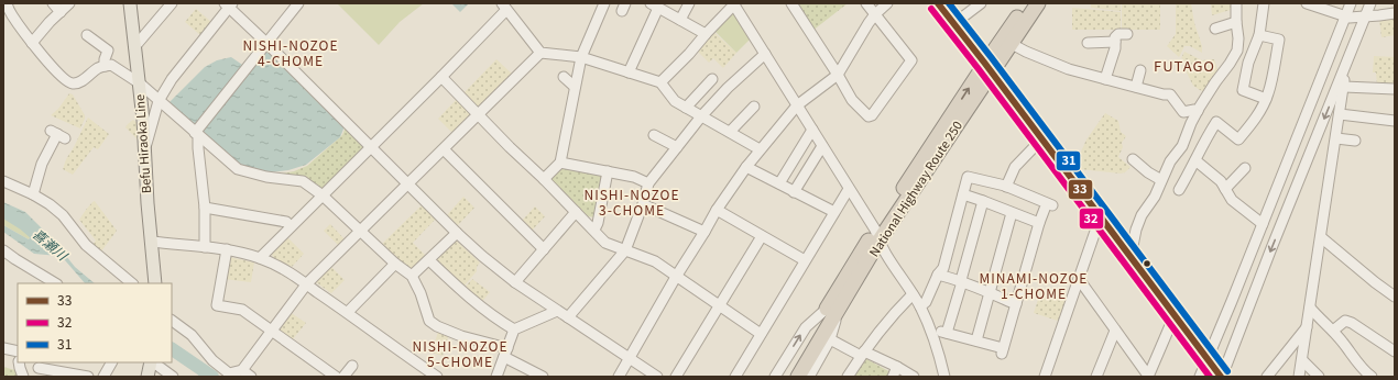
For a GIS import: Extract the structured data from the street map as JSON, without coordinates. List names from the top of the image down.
{
  "streets": {
    "highway": ["National Highway Route 250"],
    "main road": ["Befu Hiraoka Line"]
  },
  "districts": [
    "NISHI-NOZOE 4-CHOME",
    "FUTAGO",
    "NISHI-NOZOE 3-CHOME",
    "MINAMI-NOZOE 1-CHOME",
    "NISHI-NOZOE 5-CHOME"
  ],
  "water": ["喜瀬川"],
  "lines": ["transit line 33", "transit line 31", "transit line 32"],
  "legend": ["33", "32", "31"]
}
